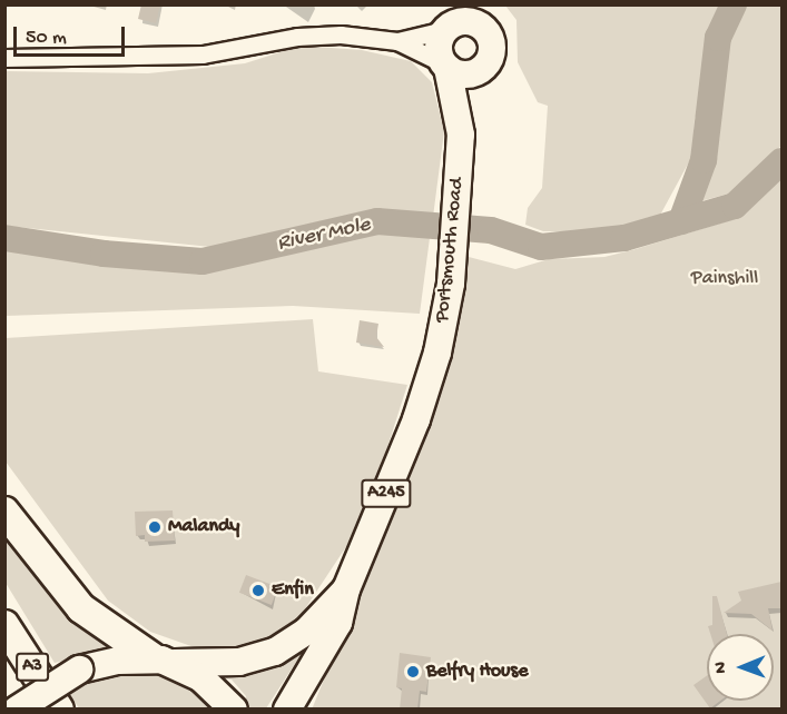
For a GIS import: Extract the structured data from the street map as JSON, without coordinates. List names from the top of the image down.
{
  "streets": {
    "highway": ["A3"],
    "main road": ["Portsmouth Road", "A245"]
  },
  "water": ["River Mole"],
  "parks": ["Painshill"],
  "places": ["Malandy", "Enfin", "Belfry House"],
  "scale_bar": "50 m",
  "north": "left"
}
